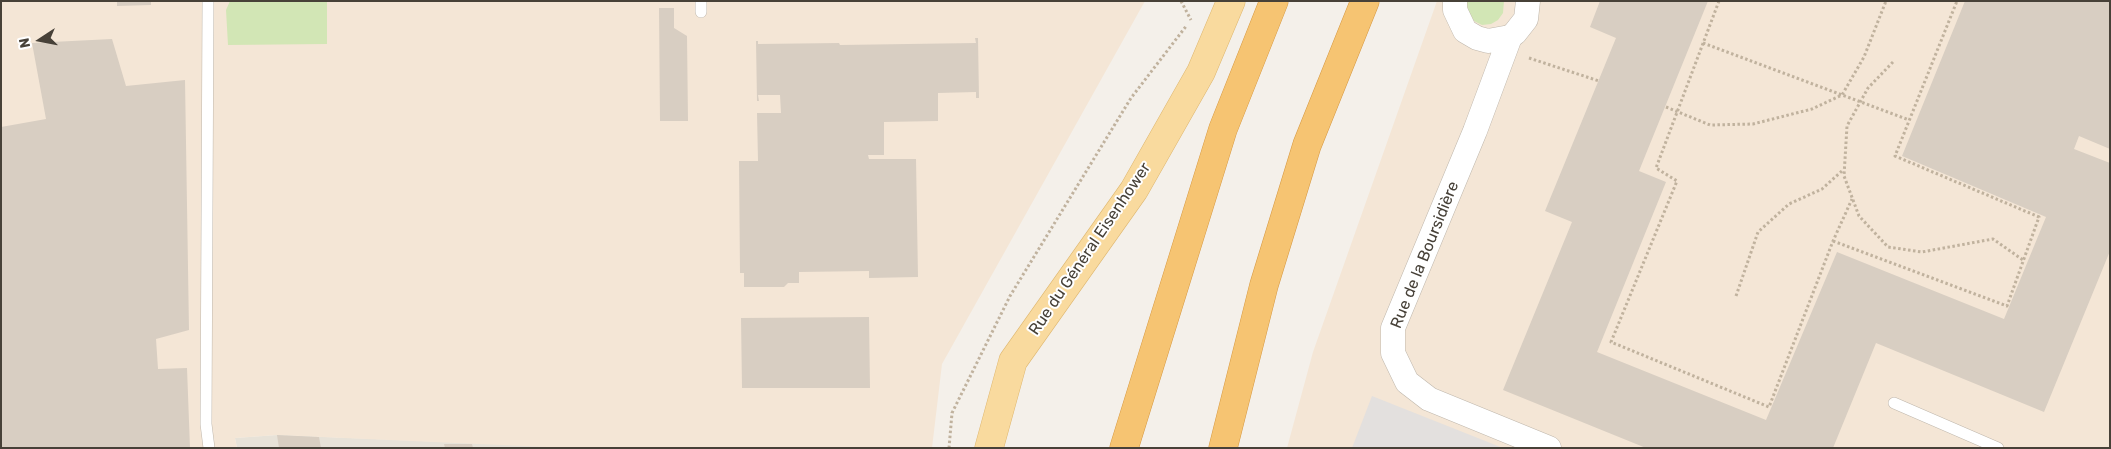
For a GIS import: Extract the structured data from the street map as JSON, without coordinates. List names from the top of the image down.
{
  "streets": {
    "main road": ["Rue du Général Eisenhower"],
    "street": ["Rue de la Boursidière"]
  },
  "north": "left"
}
